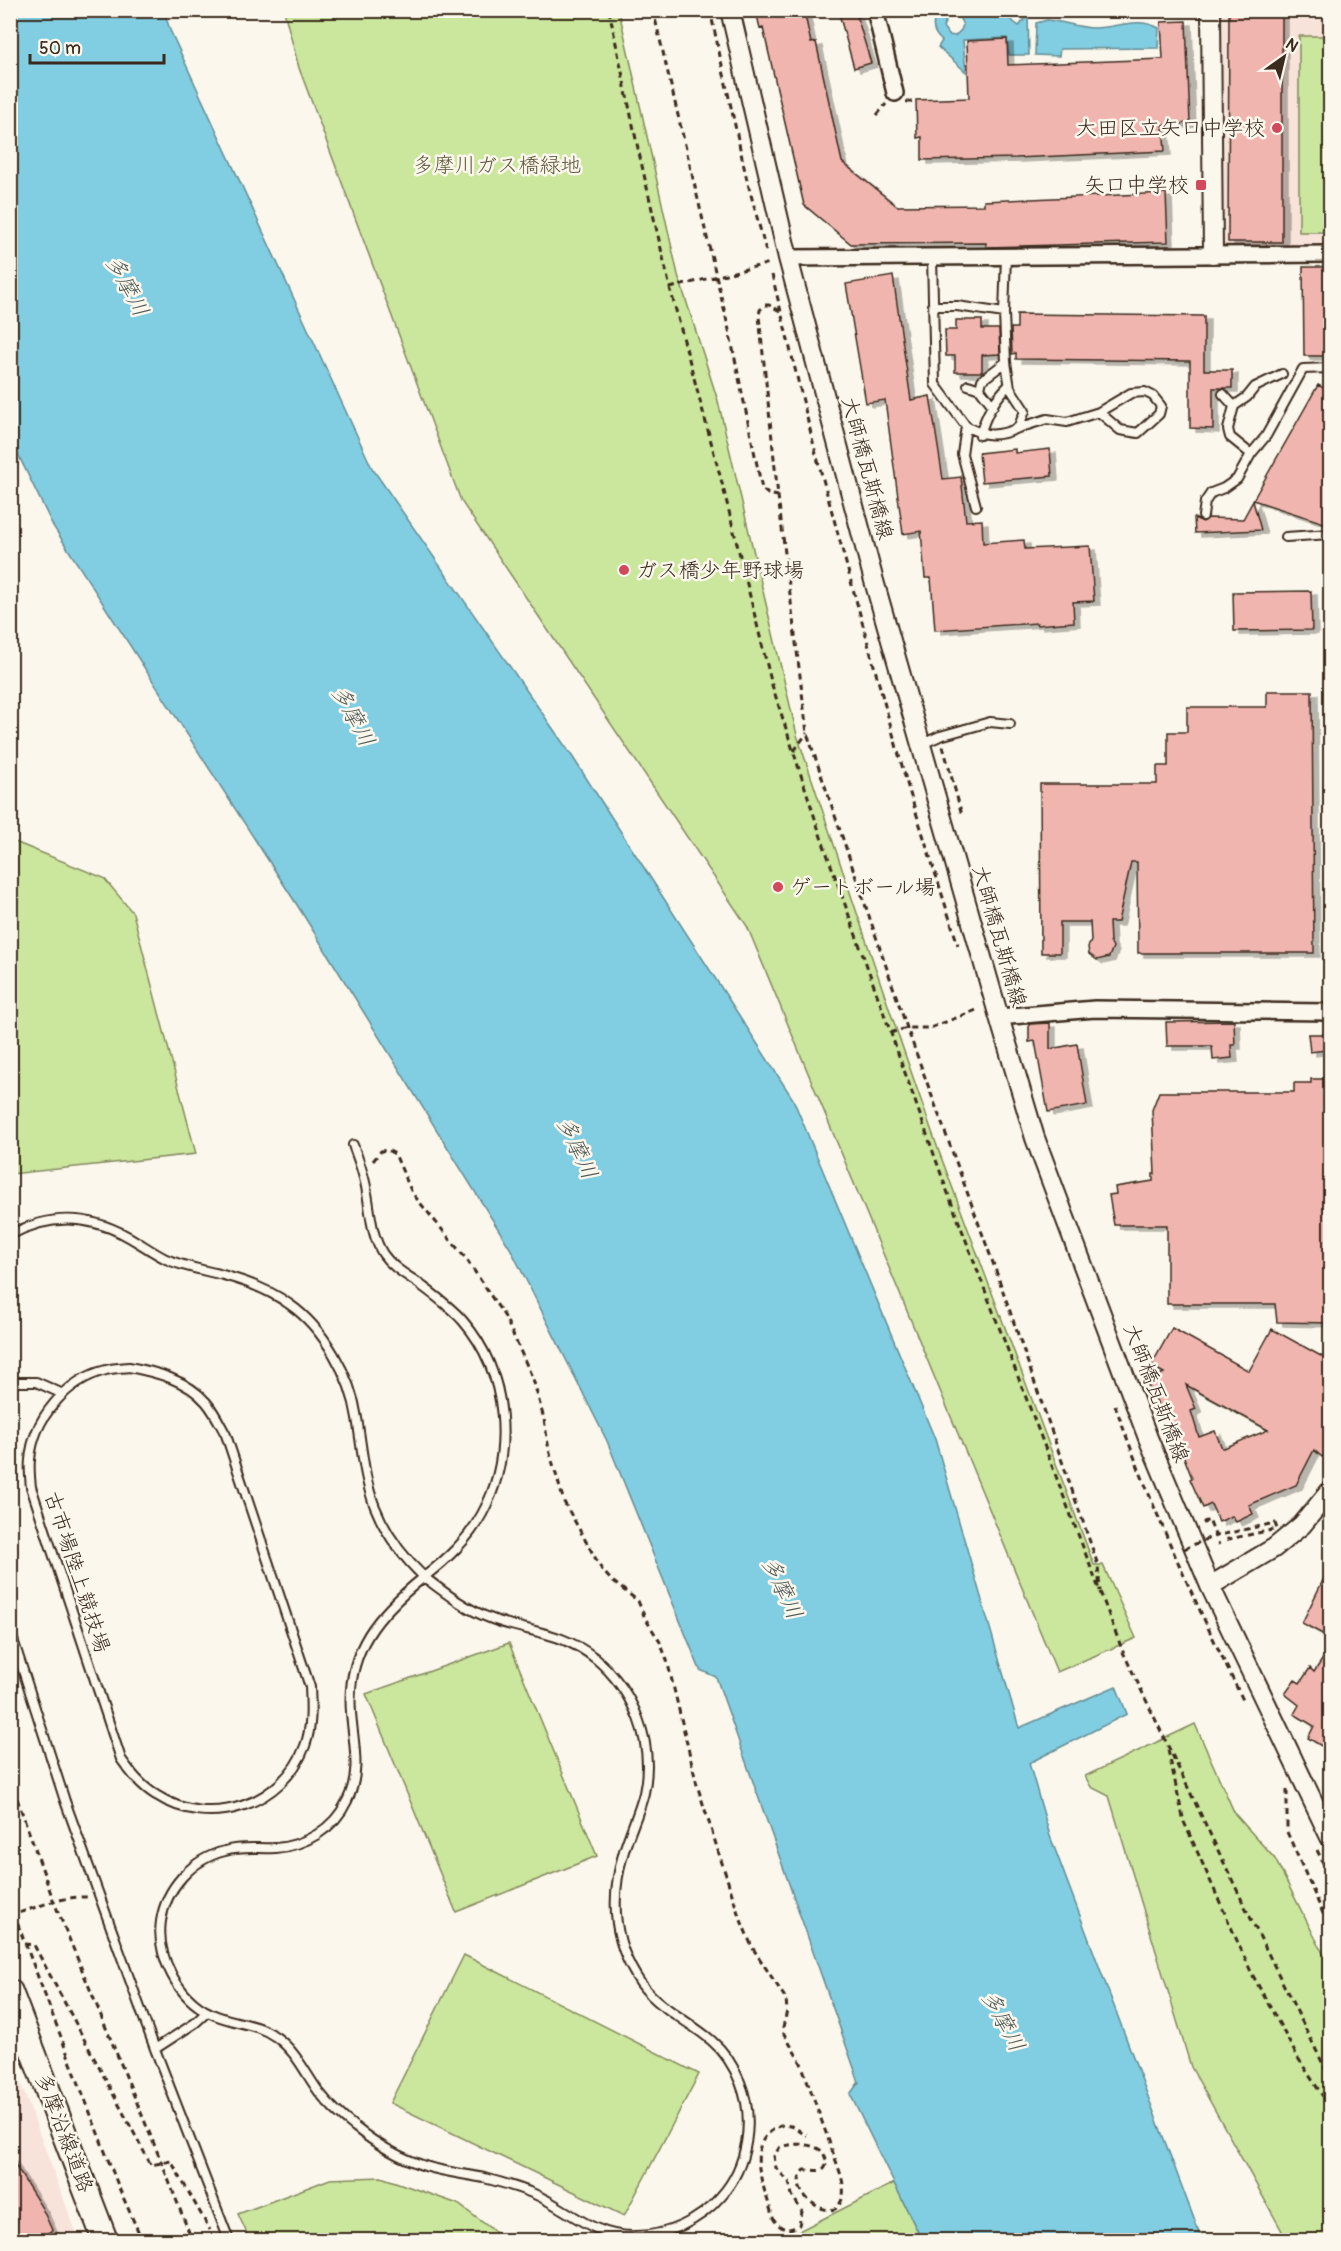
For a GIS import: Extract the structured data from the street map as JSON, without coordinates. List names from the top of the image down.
{
  "streets": {
    "main road": ["多摩沿線道路"],
    "street": ["大師橋瓦斯橋線"],
    "lane": ["古市場陸上競技場"]
  },
  "water": ["多摩川"],
  "parks": ["多摩川ガス橋緑地"],
  "places": {
    "other": ["大田区立矢口中学校", "ガス橋少年野球場", "ゲートボール場"],
    "transit": ["矢口中学校"]
  },
  "scale_bar": "50 m",
  "north": "top right"
}
